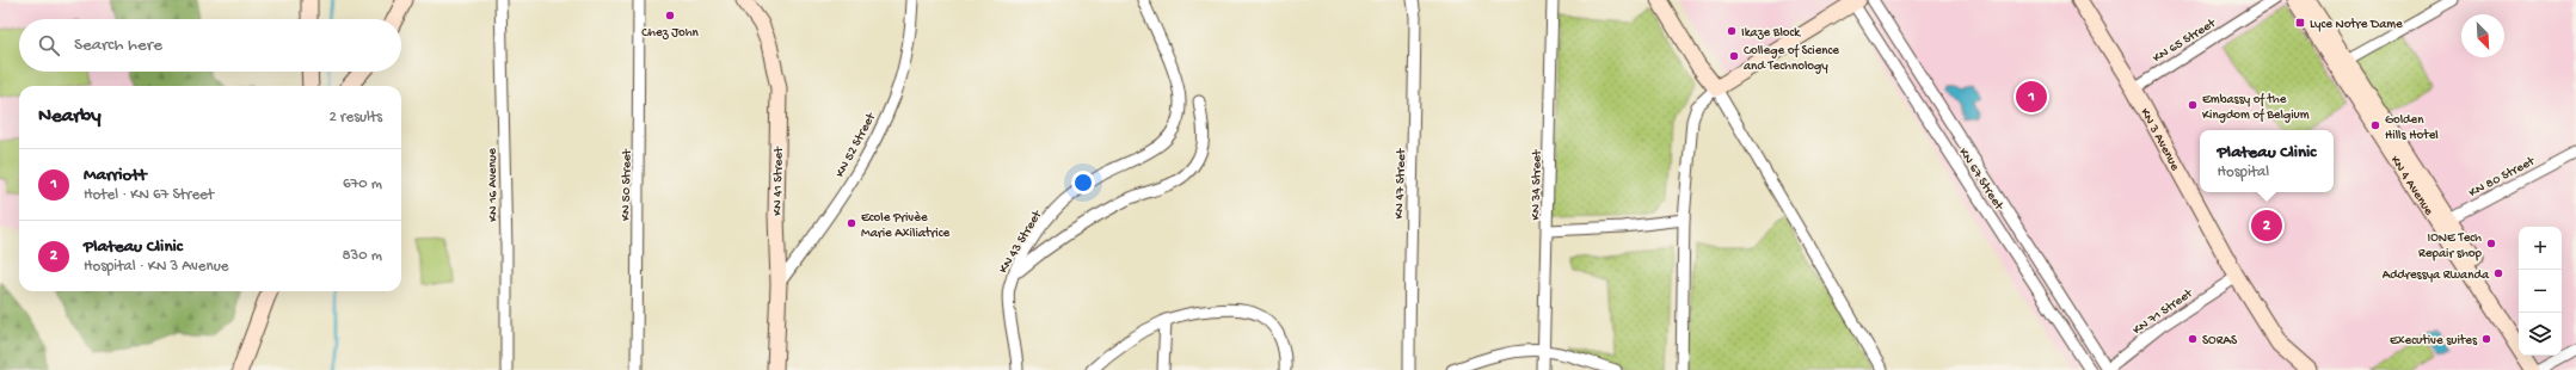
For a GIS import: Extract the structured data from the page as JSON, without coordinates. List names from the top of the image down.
{
  "streets": {
    "street": [
      "KN 65 Street",
      "KN 3 Avenue",
      "KN 52 Street",
      "KN 80 Street",
      "KN 67 Street",
      "KN 41 Street",
      "KN 47 Street",
      "KN 16 Avenue",
      "KN 50 Street",
      "KN 34 Street",
      "KN 4 Avenue",
      "KN 43 Street",
      "KN 71 Street"
    ]
  },
  "crossings": [
    ["KN 65 Street", "KN 3 Avenue"],
    ["KN 3 Avenue", "KN 71 Street"],
    ["KN 52 Street", "KN 41 Street"],
    ["KN 80 Street", "KN 4 Avenue"],
    ["KN 67 Street", "KN 71 Street"]
  ],
  "places": {
    "other": [
      "Chez John",
      "Ikaze Block",
      "College of Science and Technology",
      "Embassy of the Kingdom of Belgium",
      "Golden Hills Hotel",
      "Ecole Privèe Marie Axiliatrice",
      "IONE Tech Repair shop",
      "Addressya Rwanda",
      "SORAS",
      "Executive suites"
    ],
    "transit": ["Lyce Notre Dame"]
  },
  "north": "bottom right",
  "page": {
    "search": "Search here",
    "pins": ["1", "2"],
    "heading": ["Nearby", "2 results"],
    "popup": ["Plateau Clinic", "Hospital"],
    "list": [
      {
        "mark": "1",
        "name": "Marriott",
        "note": "Hotel · KN 67 Street",
        "value": "670 m"
      },
      {
        "mark": "2",
        "name": "Plateau Clinic",
        "note": "Hospital · KN 3 Avenue",
        "value": "830 m"
      }
    ],
    "map_buttons": ["+", "−"]
  }
}
